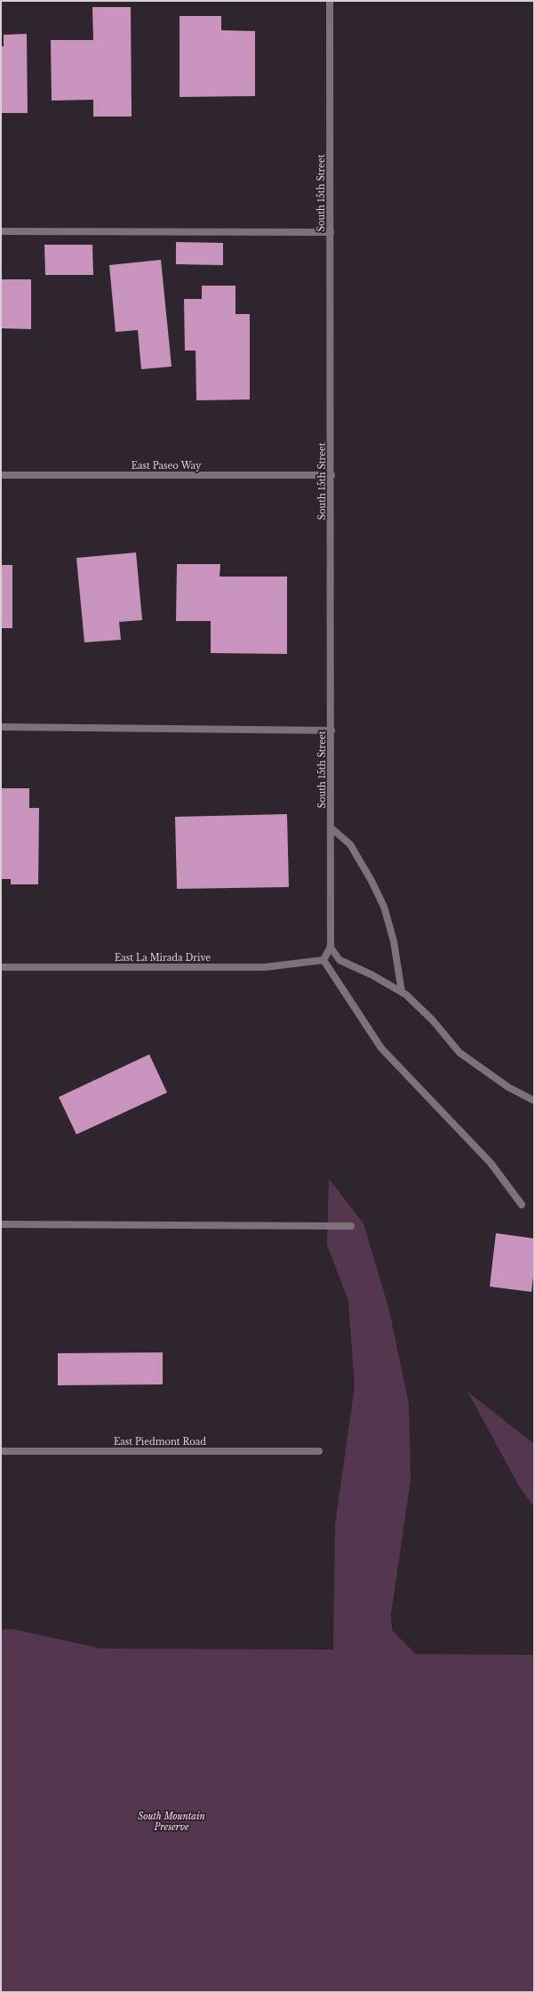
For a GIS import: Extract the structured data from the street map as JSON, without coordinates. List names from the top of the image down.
{
  "streets": {
    "street": [
      "South 15th Street",
      "East Paseo Way",
      "East La Mirada Drive",
      "East Piedmont Road"
    ]
  },
  "crossings": [
    ["South 15th Street", "East Paseo Way"],
    ["South 15th Street", "East La Mirada Drive"]
  ],
  "parks": ["South Mountain Preserve"]
}
